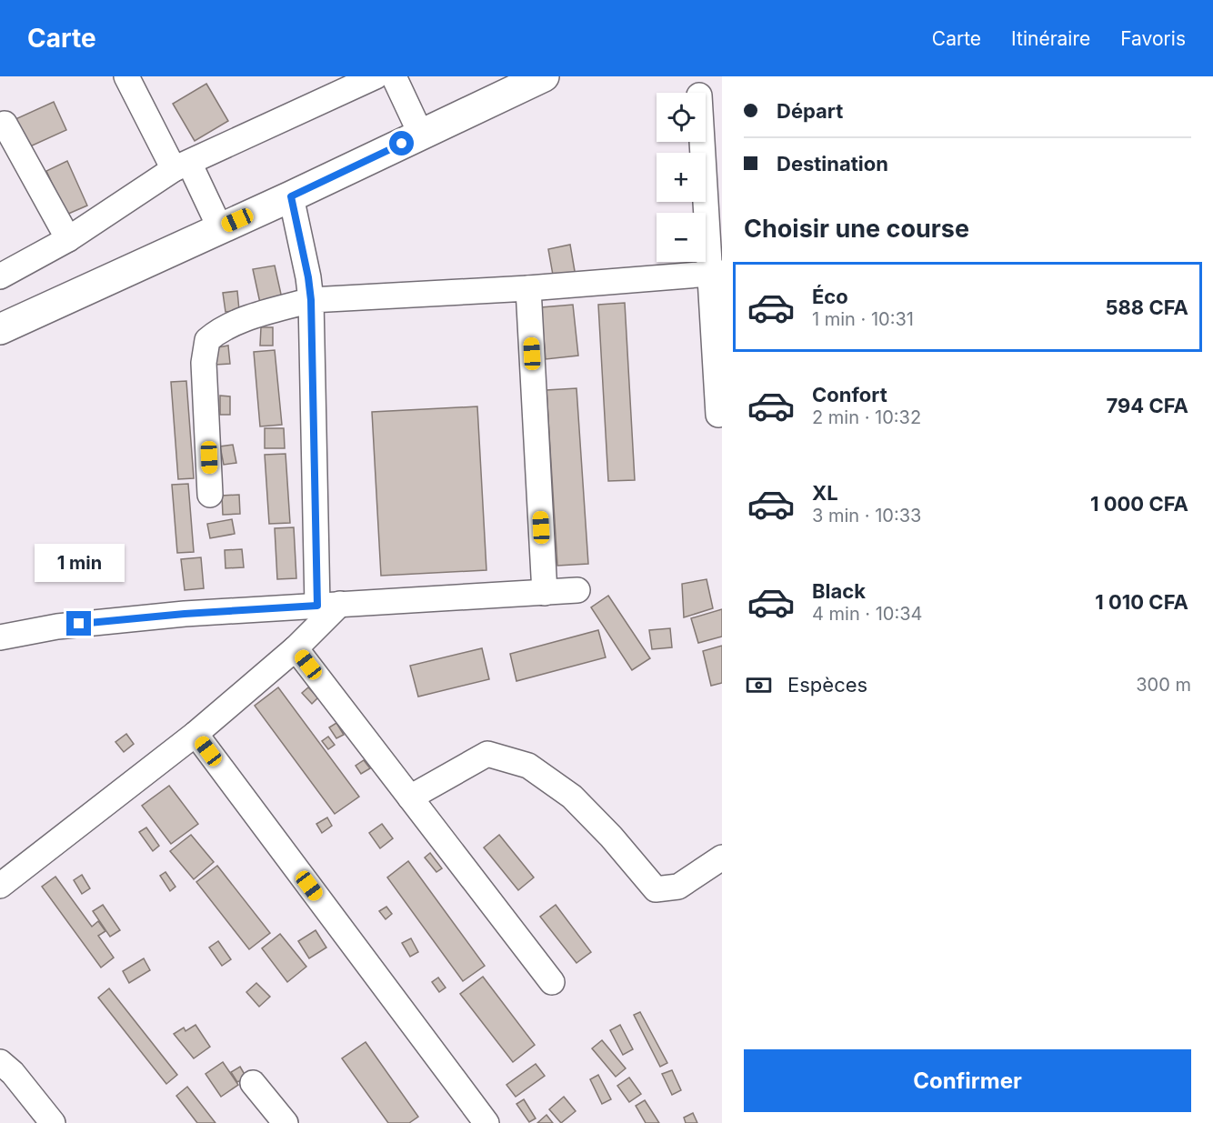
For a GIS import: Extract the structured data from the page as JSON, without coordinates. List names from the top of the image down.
{
  "page": {
    "header": "Carte",
    "nav": ["Carte", "Itinéraire", "Favoris"],
    "banner": ["Départ", "Destination"],
    "map_buttons": ["+", "−"],
    "heading": "Choisir une course",
    "list": [
      {
        "name": "Éco",
        "note": "1 min · 10:31",
        "value": "588 CFA"
      },
      {
        "name": "Confort",
        "note": "2 min · 10:32",
        "value": "794 CFA"
      },
      {
        "name": "XL",
        "note": "3 min · 10:33",
        "value": "1 000 CFA"
      },
      {
        "name": "Black",
        "note": "4 min · 10:34",
        "value": "1 010 CFA"
      }
    ],
    "bubble": "1 min",
    "pay": ["Espèces", "300 m"],
    "buttons": "Confirmer"
  }
}
